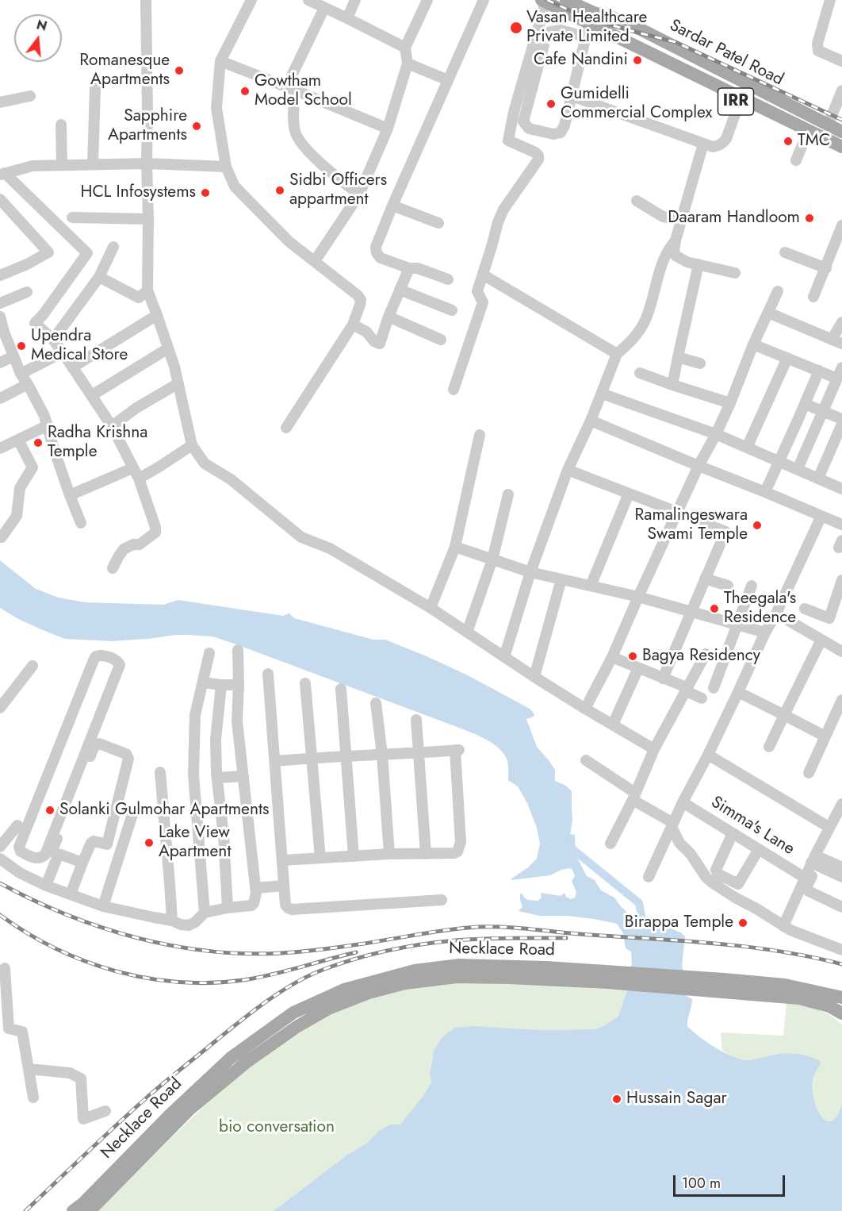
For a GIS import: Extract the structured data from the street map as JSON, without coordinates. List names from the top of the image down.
{
  "streets": {
    "main road": ["Sardar Patel Road", "IRR", "Necklace Road"],
    "street": ["Simma's Lane"]
  },
  "crossings": [
    ["Sardar Patel Road", "IRR"]
  ],
  "parks": ["bio conversation"],
  "places": [
    "Vasan Healthcare Private Limited",
    "Cafe Nandini",
    "Romanesque Apartments",
    "Gowtham Model School",
    "Gumidelli Commercial Complex",
    "Sapphire Apartments",
    "TMC",
    "Sidbi Officers appartment",
    "HCL Infosystems",
    "Daaram Handloom",
    "Upendra Medical Store",
    "Radha Krishna Temple",
    "Ramalingeswara Swami Temple",
    "Theegala's Residence",
    "Bagya Residency",
    "Solanki Gulmohar Apartments",
    "Lake View Apartment",
    "Birappa Temple",
    "Hussain Sagar"
  ],
  "scale_bar": "100 m",
  "north": "top"
}
